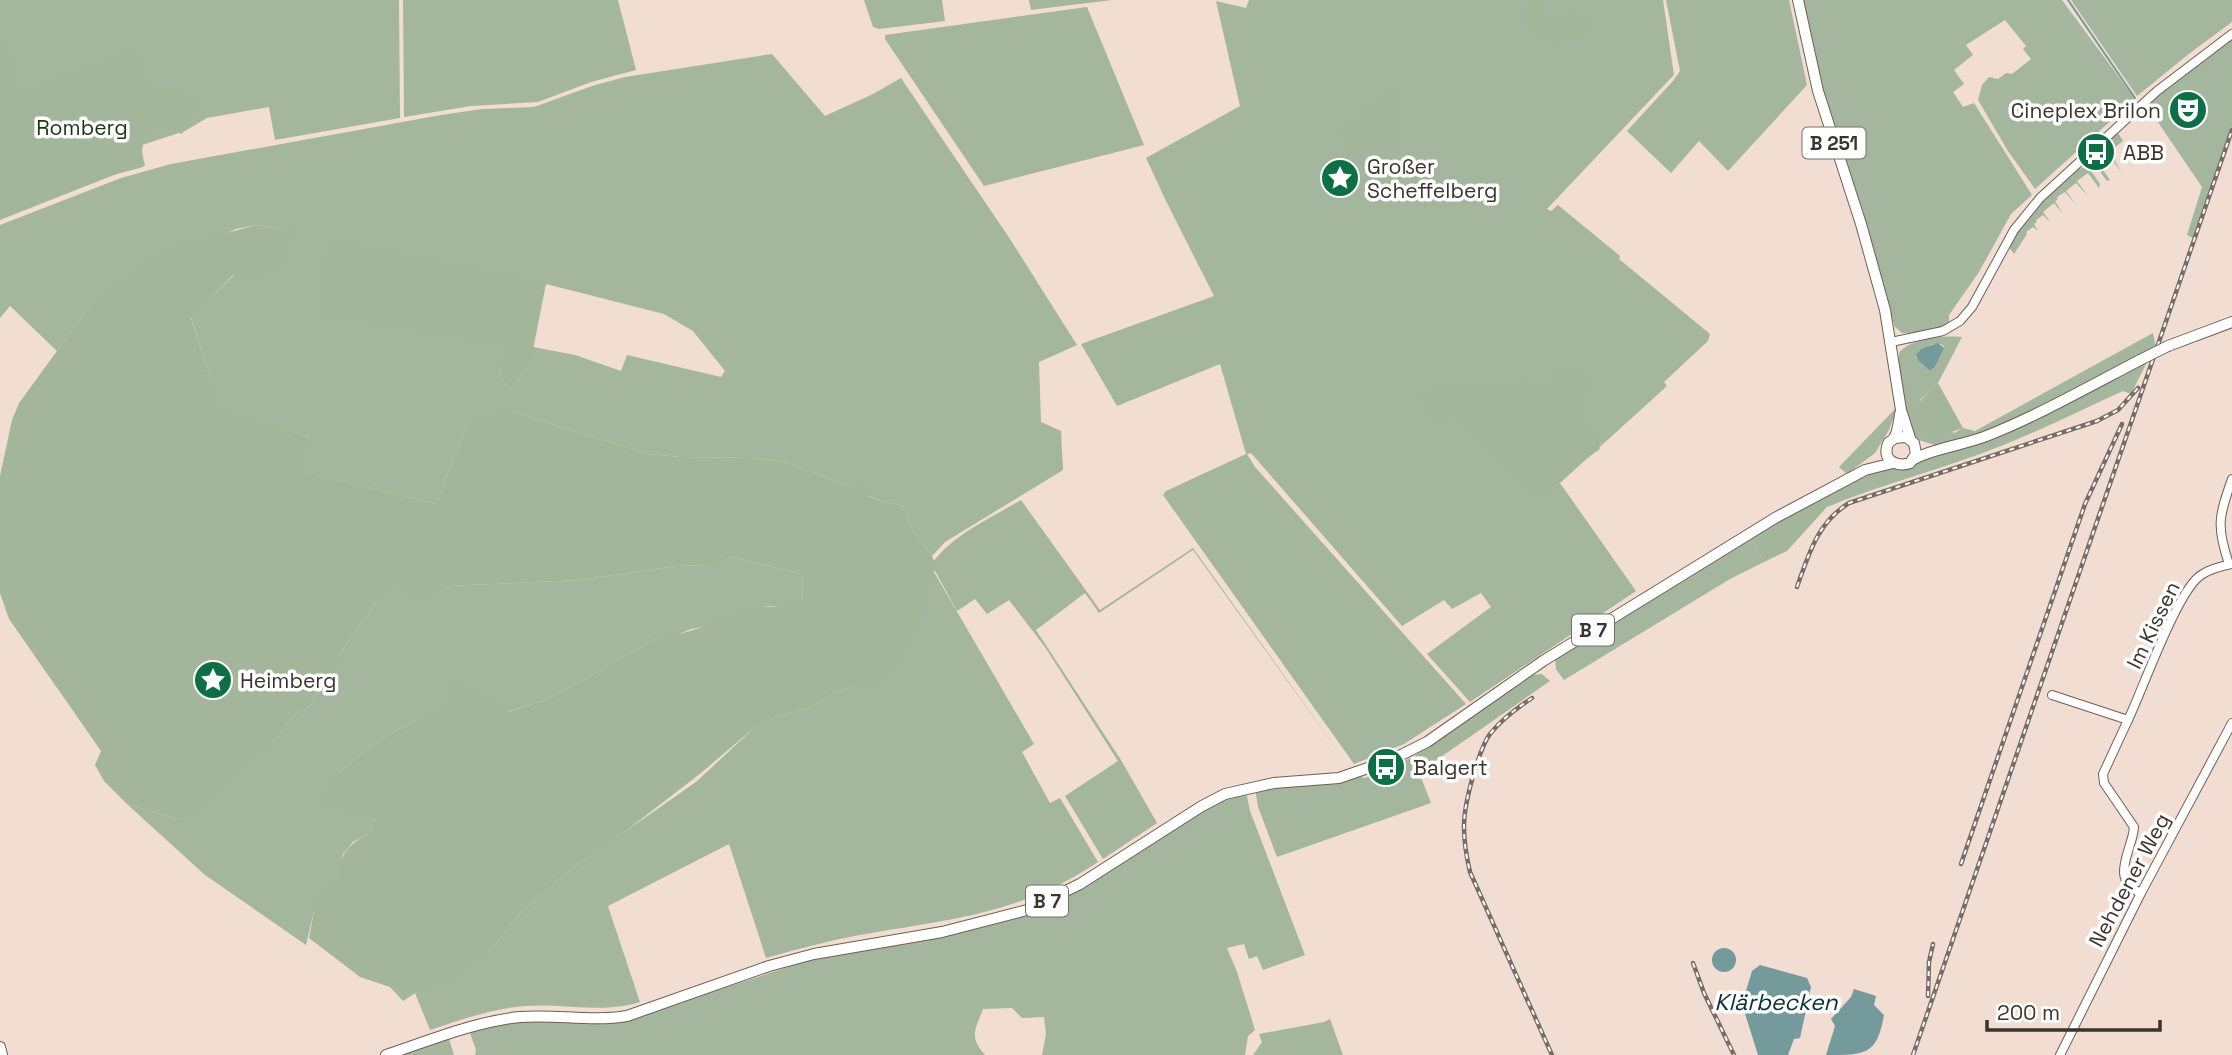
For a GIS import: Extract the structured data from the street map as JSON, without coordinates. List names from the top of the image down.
{
  "streets": {
    "main road": ["B 251", "B 7"],
    "street": ["Im Kissen", "Nehdener Weg"]
  },
  "crossings": [
    ["B 251", "B 7"],
    ["Im Kissen", "Nehdener Weg"]
  ],
  "water": ["Klärbecken"],
  "parks": ["Romberg"],
  "places": {
    "theatre": ["Cineplex Brilon"],
    "bus stop": ["ABB", "Balgert"],
    "place": ["Großer Scheffelberg", "Heimberg"]
  },
  "scale_bar": "200 m"
}
